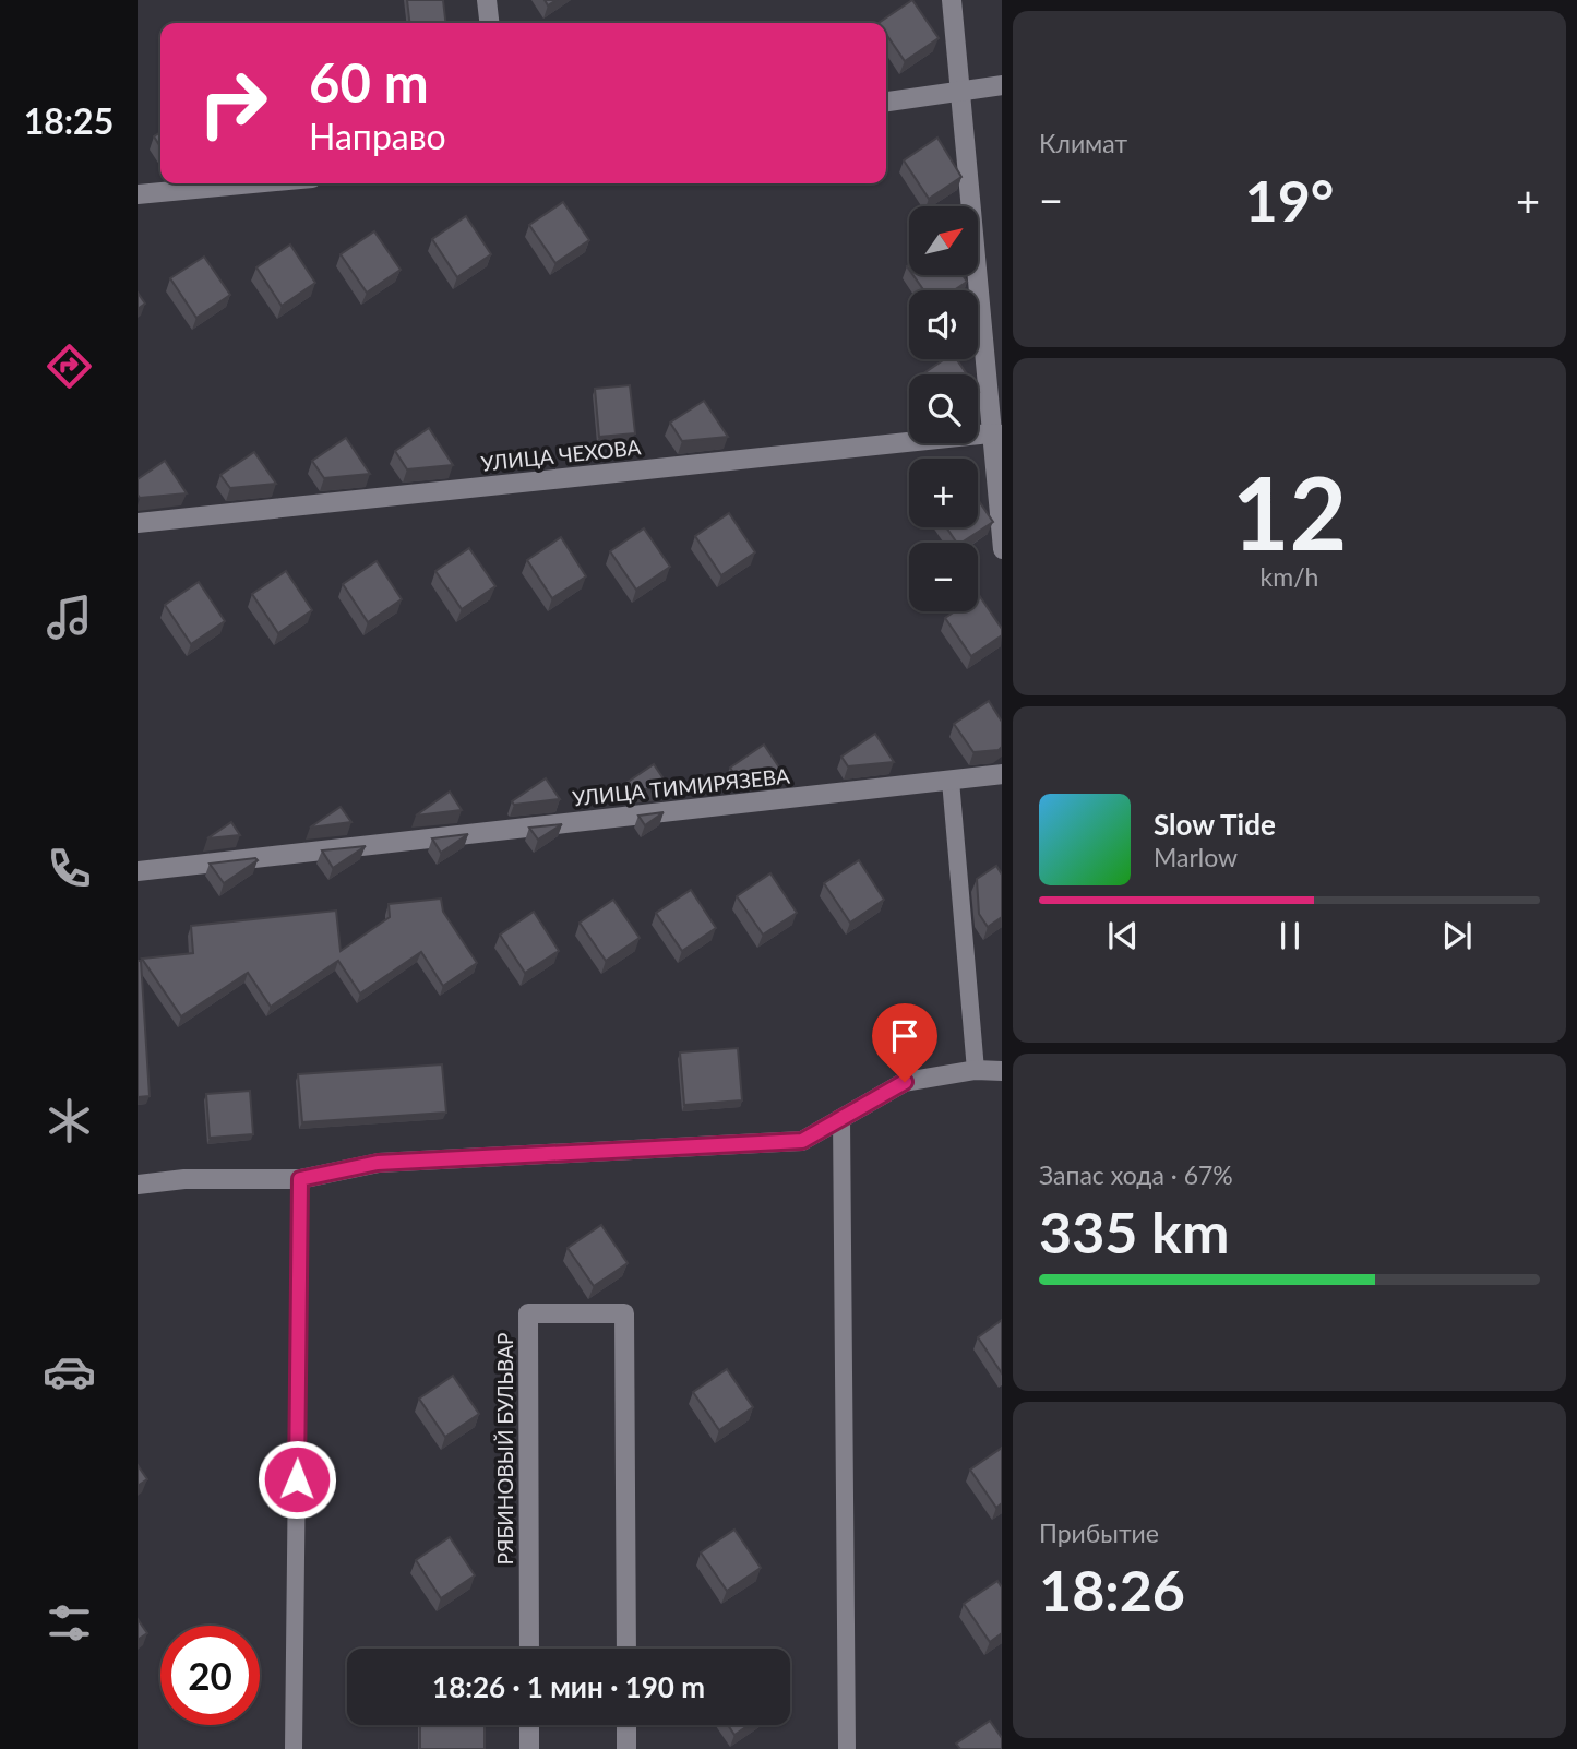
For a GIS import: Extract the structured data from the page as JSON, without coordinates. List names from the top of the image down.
{
  "streets": {
    "street": ["УЛИЦА ЧЕХОВА", "УЛИЦА ТИМИРЯЗЕВА", "РЯБИНОВЫЙ БУЛЬВАР"]
  },
  "north": "top right",
  "page": {
    "tabs": "18:25",
    "tile": [
      "Климат",
      ["12", "km/h"],
      ["Запас хода · 67%", "335 km"],
      ["Прибытие", "18:26"]
    ],
    "turn": ["60 m", "Направо"],
    "heat": ["−", "19°", "+"],
    "map_buttons": ["+", "−"],
    "song": ["Slow Tide", "Marlow"],
    "limit": "20",
    "trip": "18:26 · 1 мин · 190 m"
  }
}
